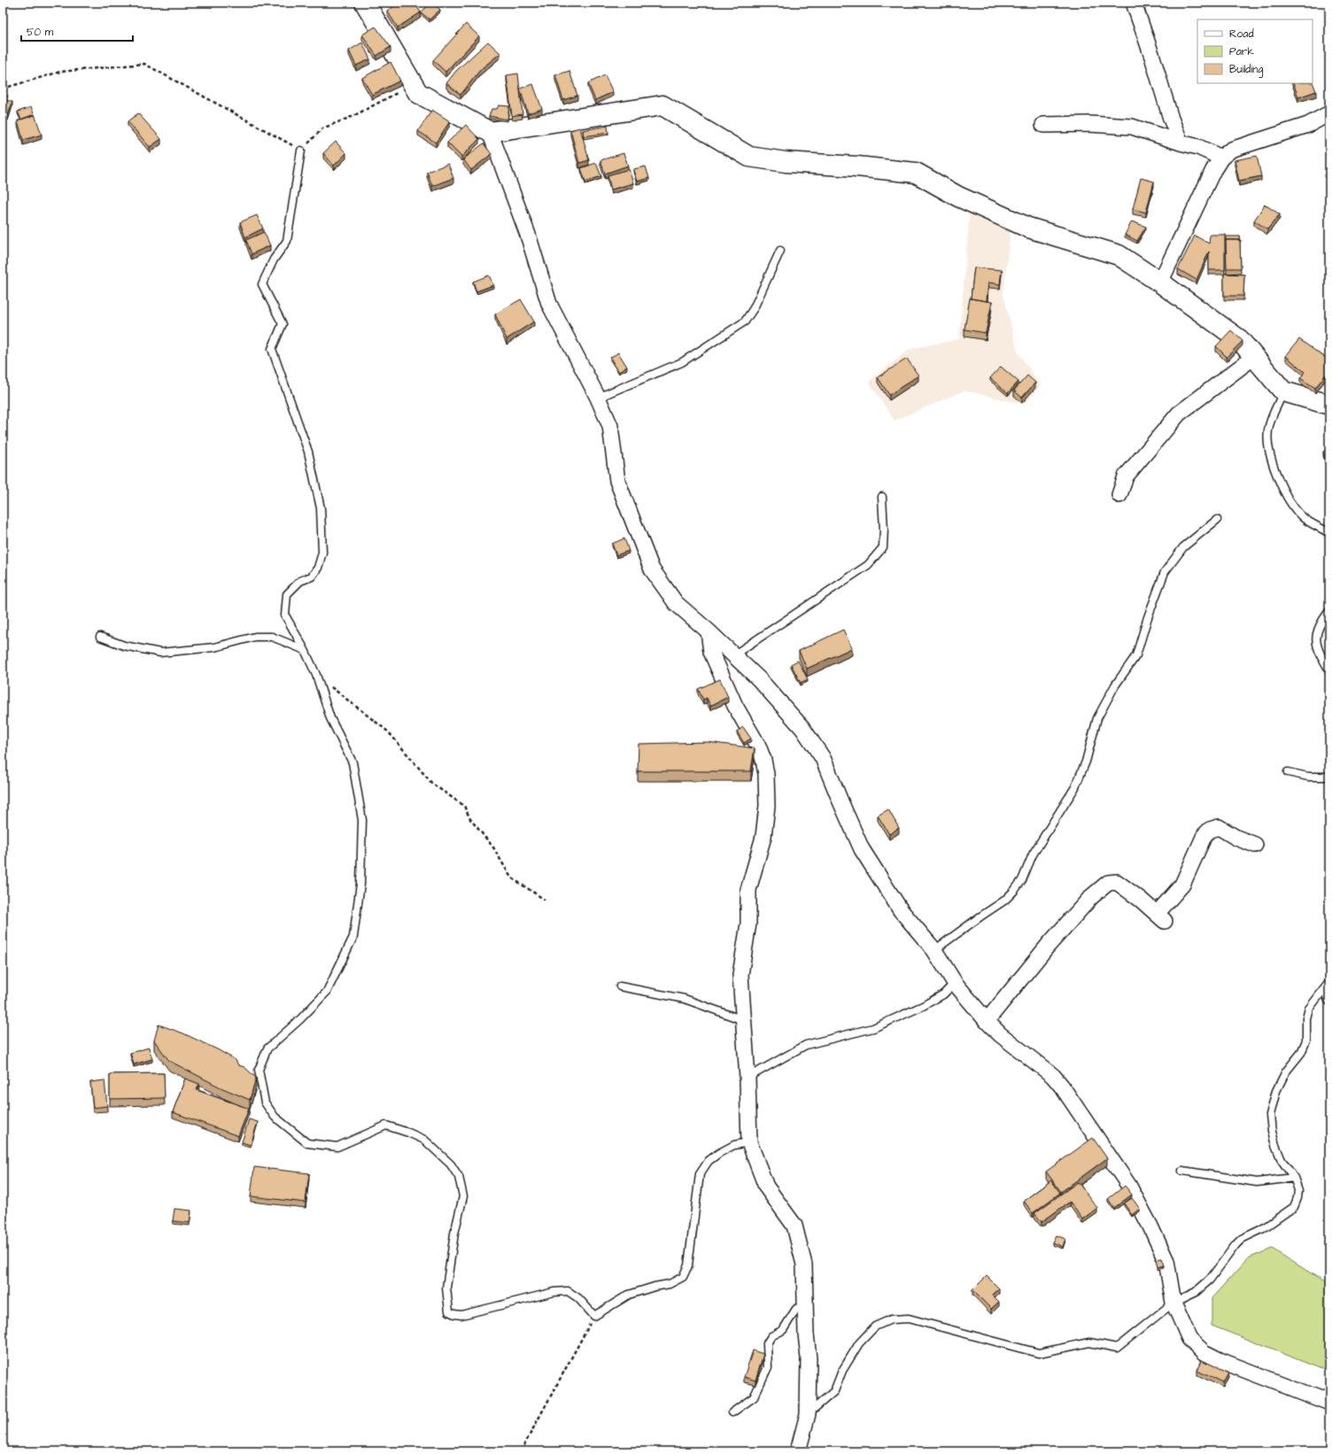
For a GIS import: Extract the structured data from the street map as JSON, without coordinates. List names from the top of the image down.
{
  "legend": ["Road", "Park", "Building"],
  "scale_bar": "50 m"
}
